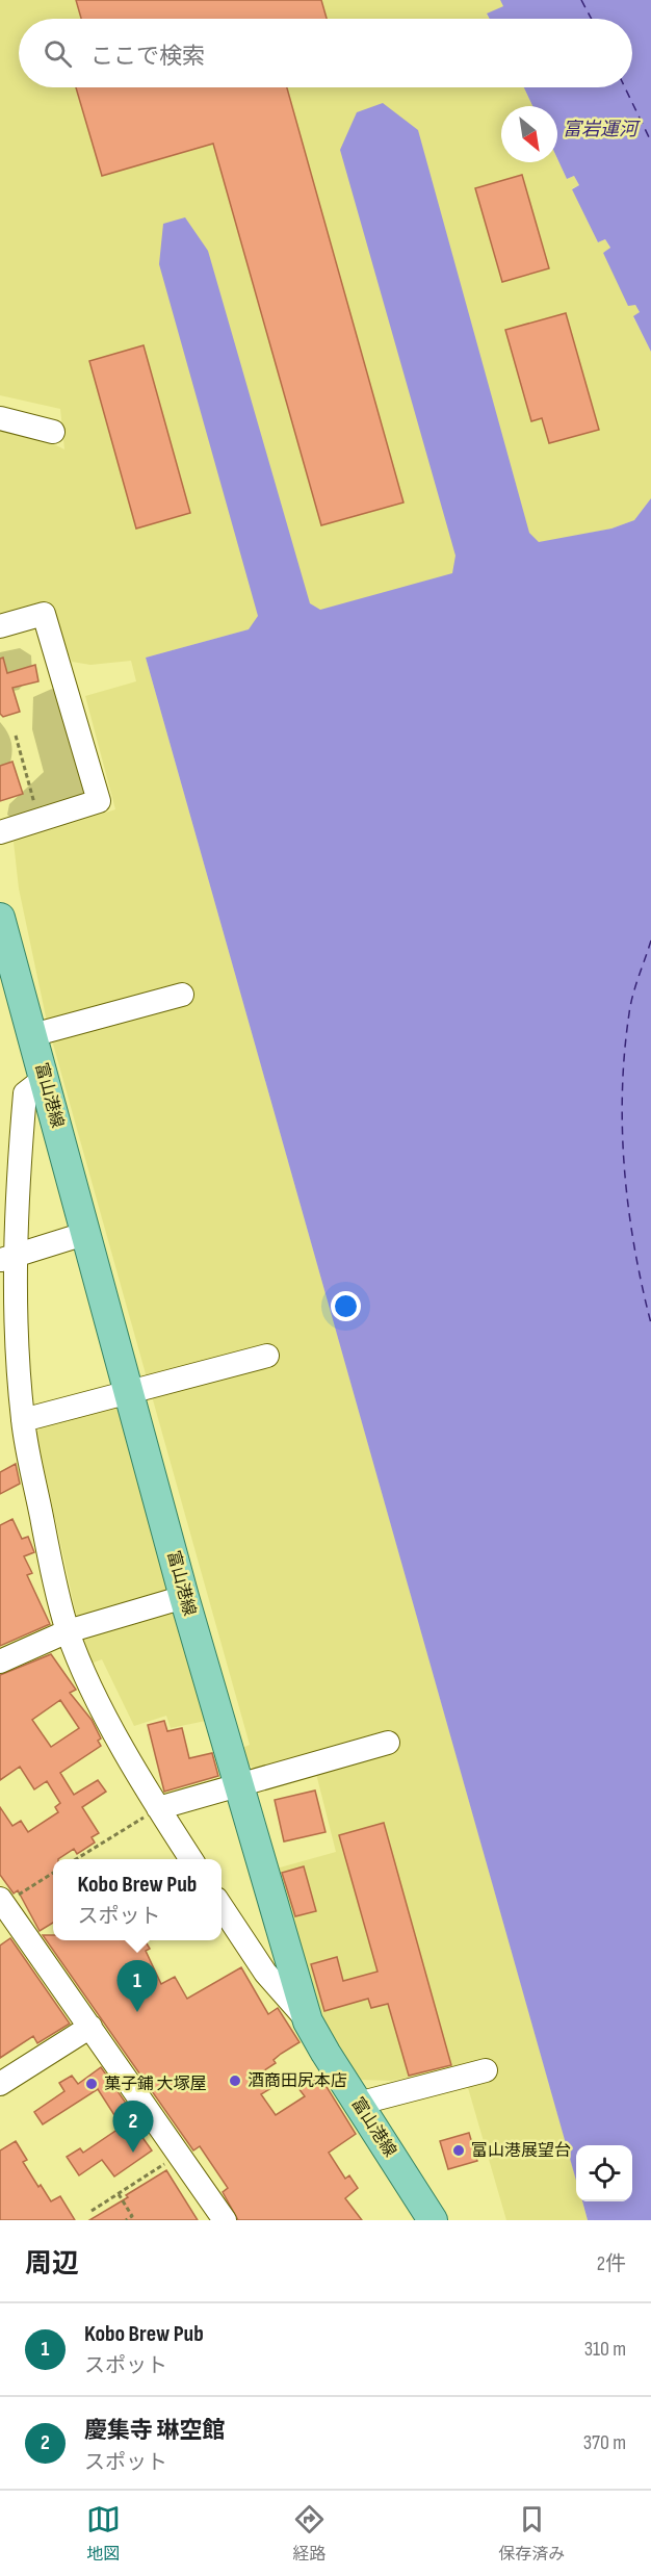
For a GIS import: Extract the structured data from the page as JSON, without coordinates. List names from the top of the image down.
{
  "streets": {
    "main road": ["富山港線"]
  },
  "water": ["富岩運河"],
  "places": ["酒商田尻本店", "菓子鋪 大塚屋", "富山港展望台"],
  "north": "bottom right",
  "page": {
    "search": "ここで検索",
    "popup": ["Kobo Brew Pub", "スポット"],
    "pins": ["1", "2"],
    "heading": ["周辺", "2件"],
    "list": [
      {
        "mark": "1",
        "name": "Kobo Brew Pub",
        "note": "スポット",
        "value": "310 m"
      },
      {
        "mark": "2",
        "name": "慶集寺 琳空館",
        "note": "スポット",
        "value": "370 m"
      }
    ],
    "nav": ["地図", "経路", "保存済み"]
  }
}
